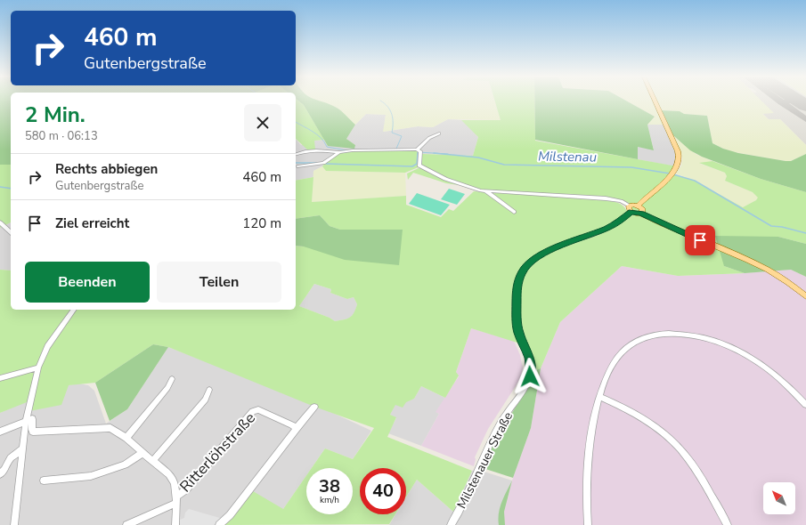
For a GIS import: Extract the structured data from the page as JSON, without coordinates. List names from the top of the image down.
{
  "streets": {
    "street": ["Ritterlöhstraße", "Milstenauer Straße"]
  },
  "water": ["Milstenau"],
  "north": "top left",
  "page": {
    "turn": ["460 m", "Gutenbergstraße"],
    "heading": ["2 Min.", "580 m · 06:13"],
    "list": [
      {
        "name": "Rechts abbiegen",
        "note": "Gutenbergstraße",
        "value": "460 m"
      },
      {
        "name": "Ziel erreicht",
        "value": "120 m"
      }
    ],
    "buttons": ["Beenden", "Teilen"],
    "speed": "38 km/h",
    "limit": "40"
  }
}
